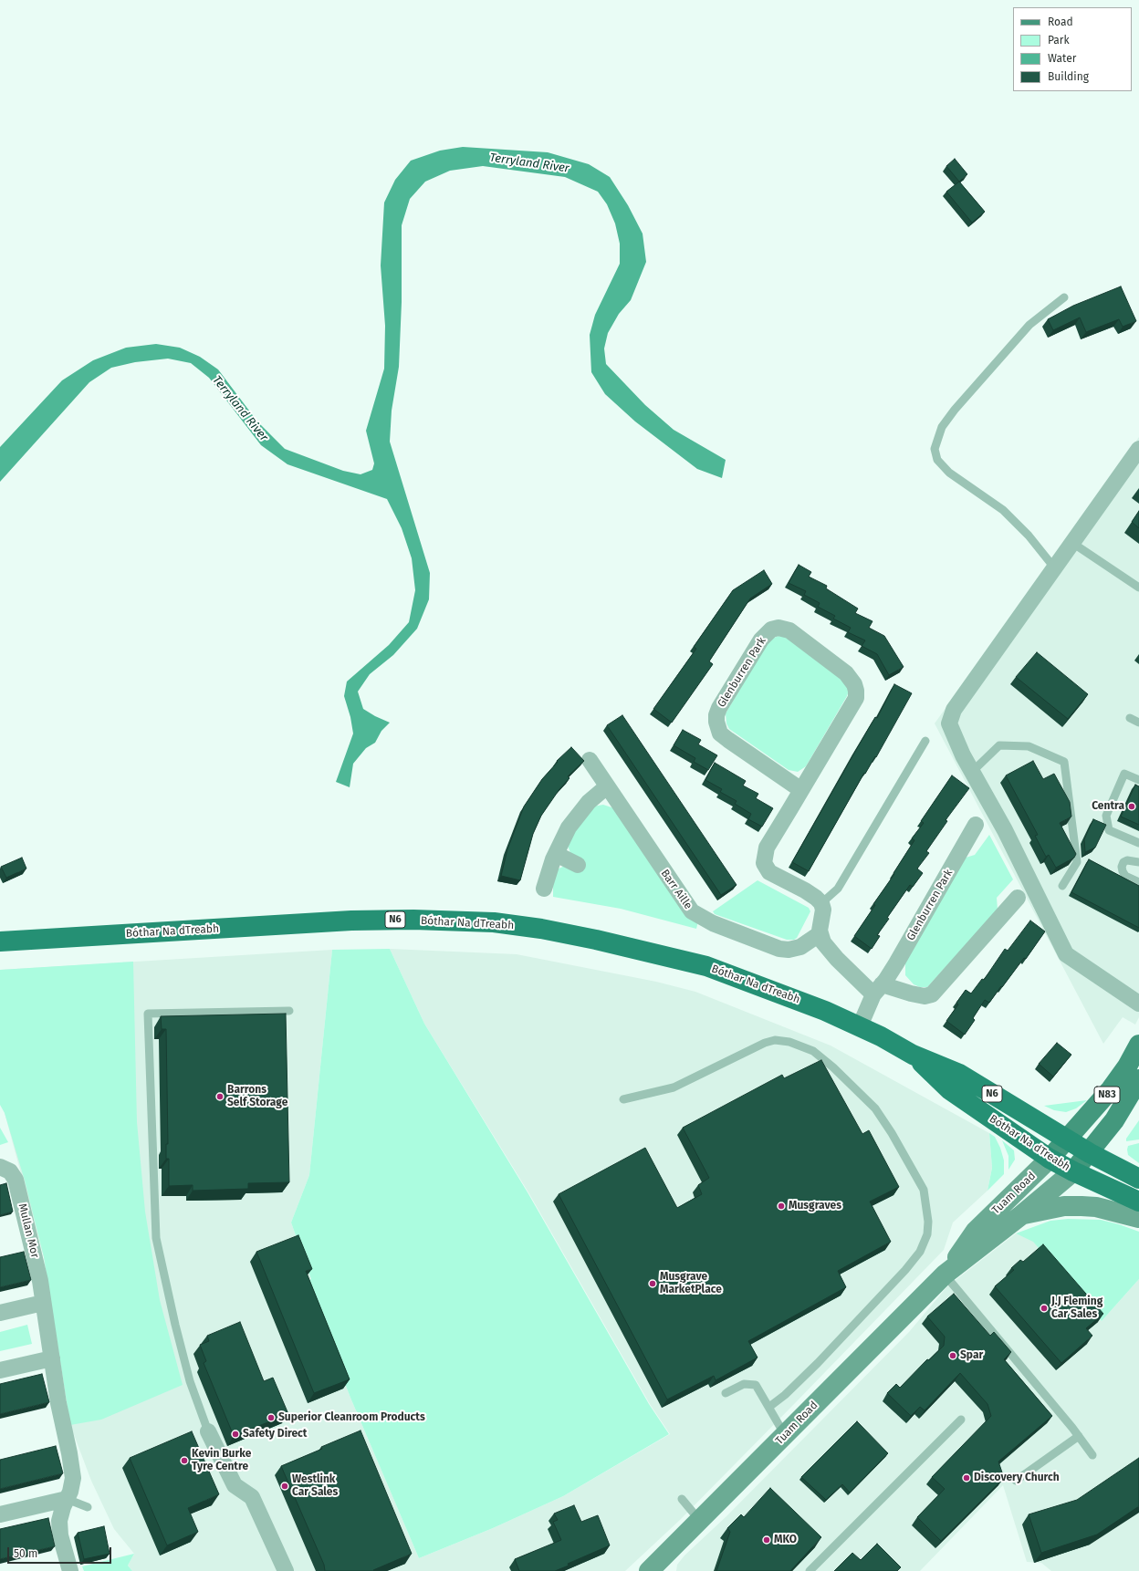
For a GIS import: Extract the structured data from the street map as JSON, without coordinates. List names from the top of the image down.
{
  "streets": {
    "highway": ["N6", "Bóthar Na dTreabh"],
    "main road": ["N83", "Tuam Road"],
    "street": ["Glenburren Park", "Barr Aille", "Mullan Mor"]
  },
  "crossings": [
    ["Glenburren Park", "Bóthar Na dTreabh"],
    ["Bóthar Na dTreabh", "Tuam Road"]
  ],
  "water": ["Terryland River"],
  "places": [
    "Centra",
    "Barrons Self Storage",
    "Musgraves",
    "Musgrave MarketPlace",
    "J.J Fleming Car Sales",
    "Spar",
    "Superior Cleanroom Products",
    "Safety Direct",
    "Kevin Burke Tyre Centre",
    "Discovery Church",
    "Westlink Car Sales",
    "MKO"
  ],
  "legend": [
    "Road",
    "Park",
    "Water",
    "Building"
  ],
  "scale_bar": "50 m"
}
